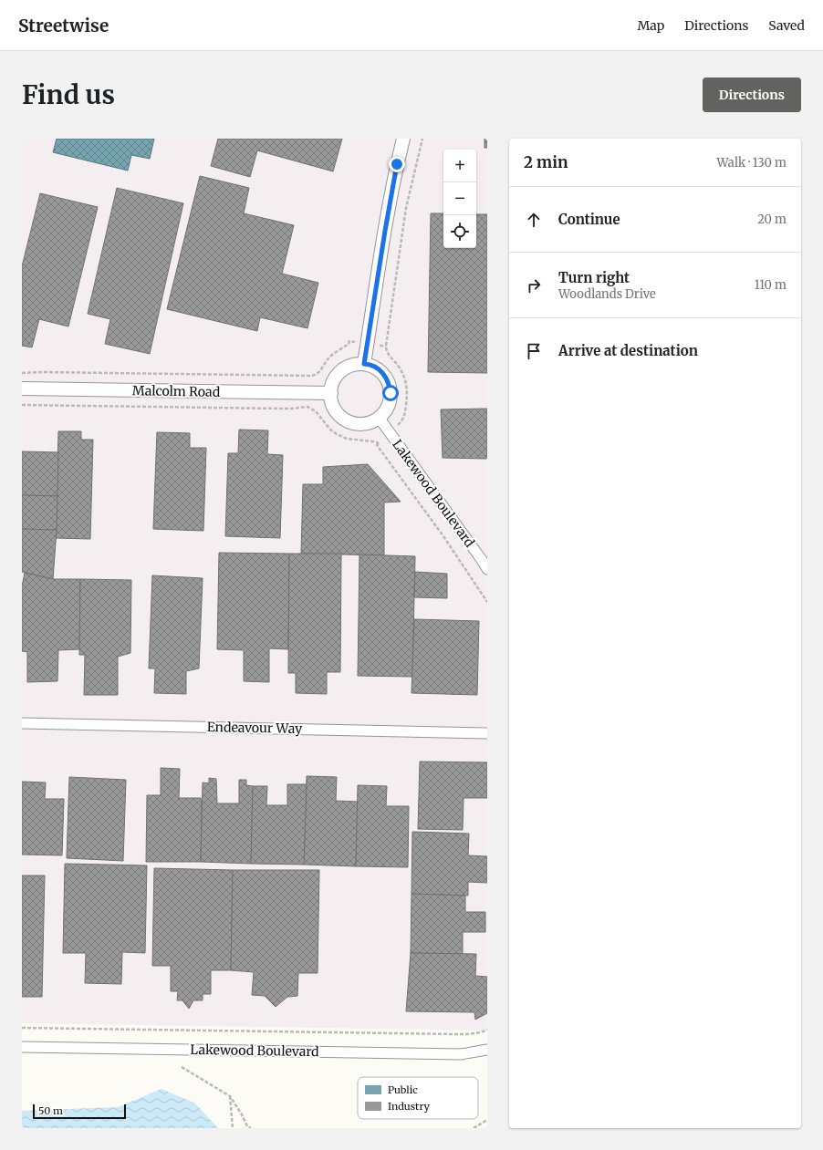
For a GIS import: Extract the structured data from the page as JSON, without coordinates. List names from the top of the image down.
{
  "streets": {
    "street": ["Malcolm Road", "Lakewood Boulevard", "Endeavour Way"]
  },
  "crossings": [
    ["Malcolm Road", "Lakewood Boulevard"]
  ],
  "legend": ["Public", "Industry"],
  "scale_bar": "50 m",
  "page": {
    "header": "Streetwise",
    "nav": ["Map", "Directions", "Saved"],
    "buttons": "Directions",
    "title": "Find us",
    "heading": ["2 min", "Walk · 130 m"],
    "map_buttons": ["+", "−"],
    "list": [
      ["Continue", "20 m"],
      ["Turn right", "Woodlands Drive", "110 m"],
      "Arrive at destination"
    ],
    "scale": "50 m"
  }
}
